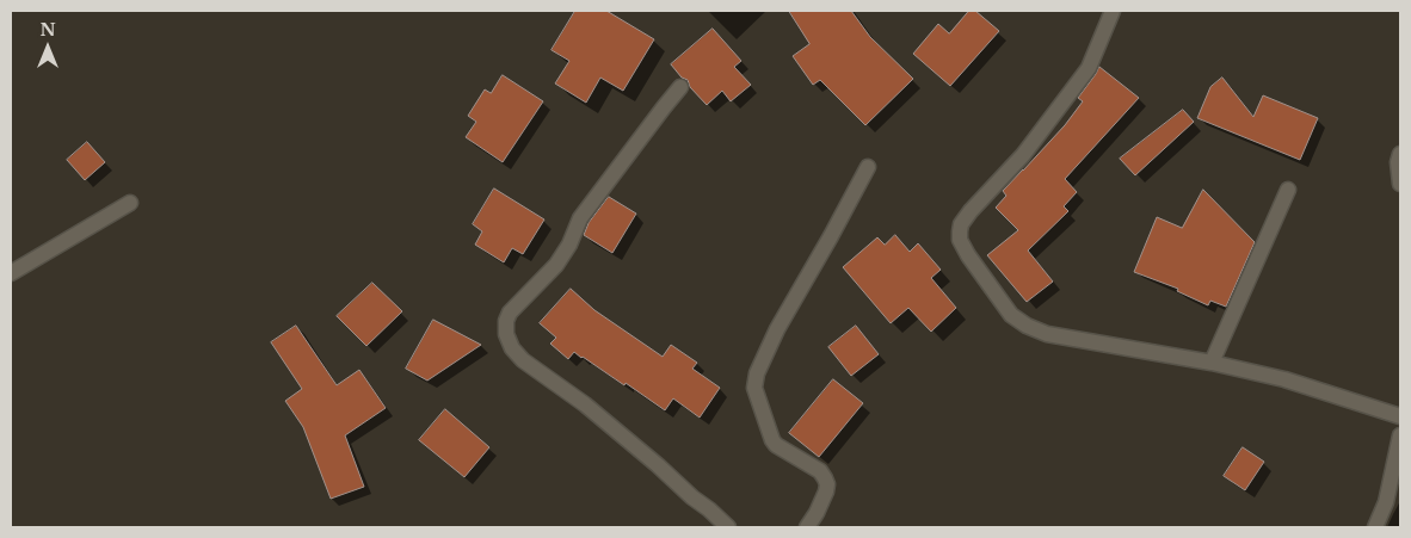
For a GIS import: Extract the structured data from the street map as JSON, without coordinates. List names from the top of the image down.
{
  "north": "top"
}
